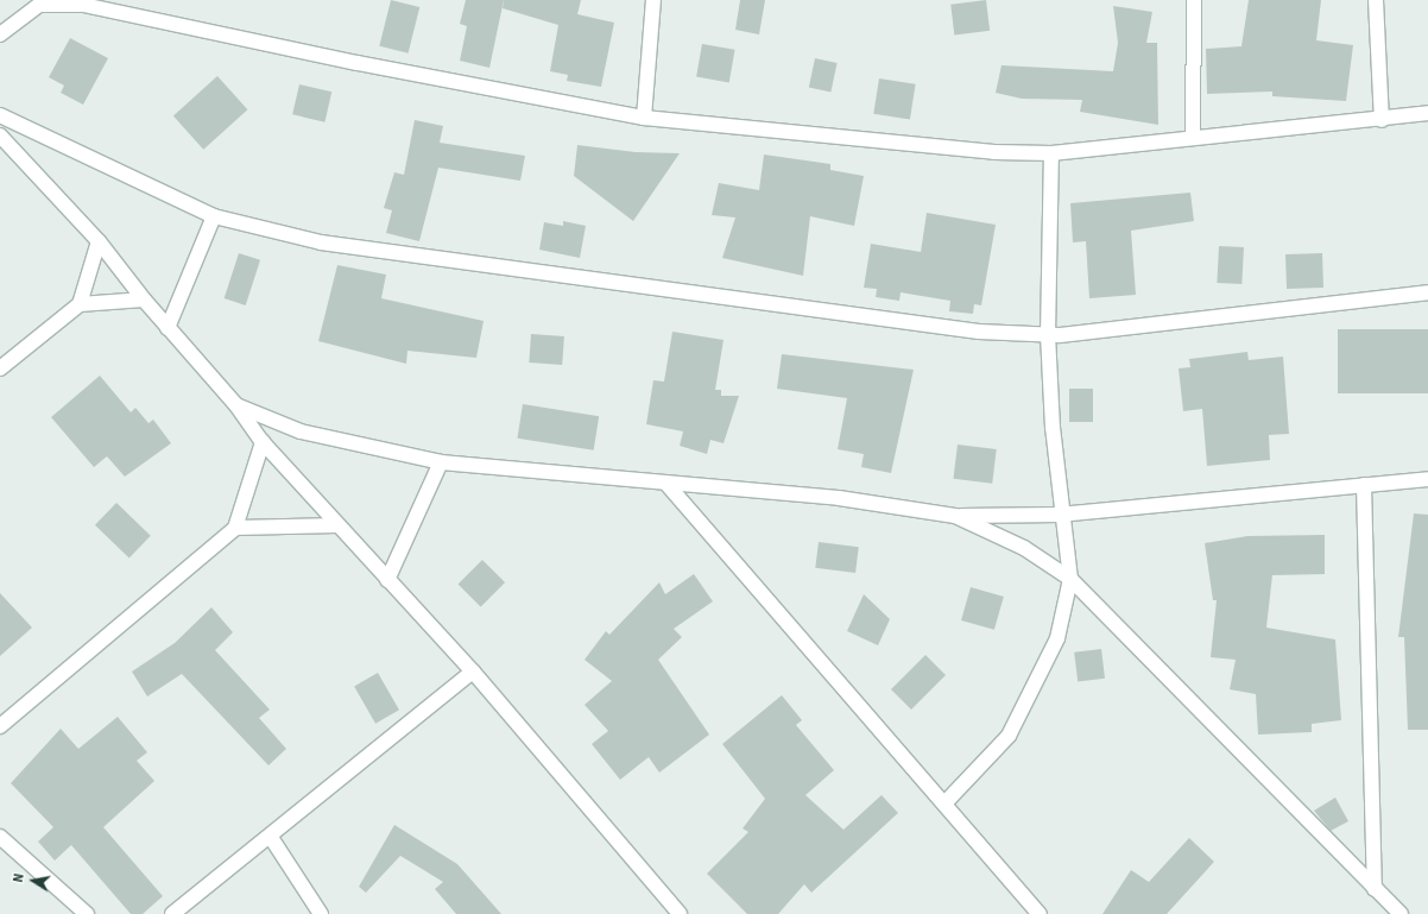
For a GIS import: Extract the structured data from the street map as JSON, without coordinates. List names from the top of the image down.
{
  "north": "left"
}
